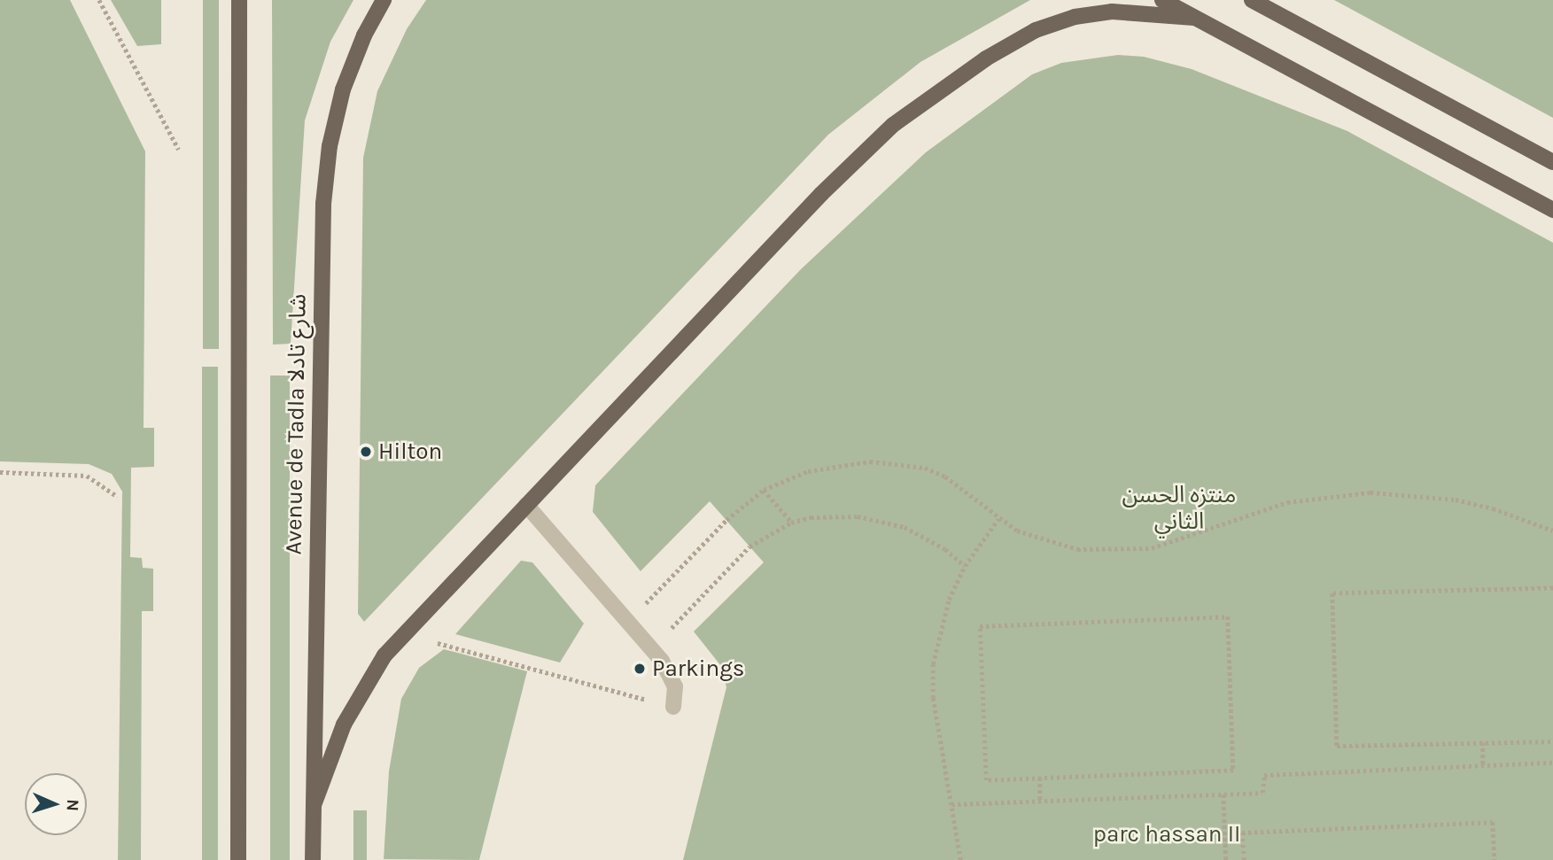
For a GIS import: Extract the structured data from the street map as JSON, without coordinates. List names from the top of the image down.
{
  "streets": {
    "main road": ["Avenue de Tadla شارع تادلا"]
  },
  "parks": ["منتزه الحسن الثاني", "parc hassan II"],
  "places": ["Hilton", "Parkings"],
  "north": "right"
}
